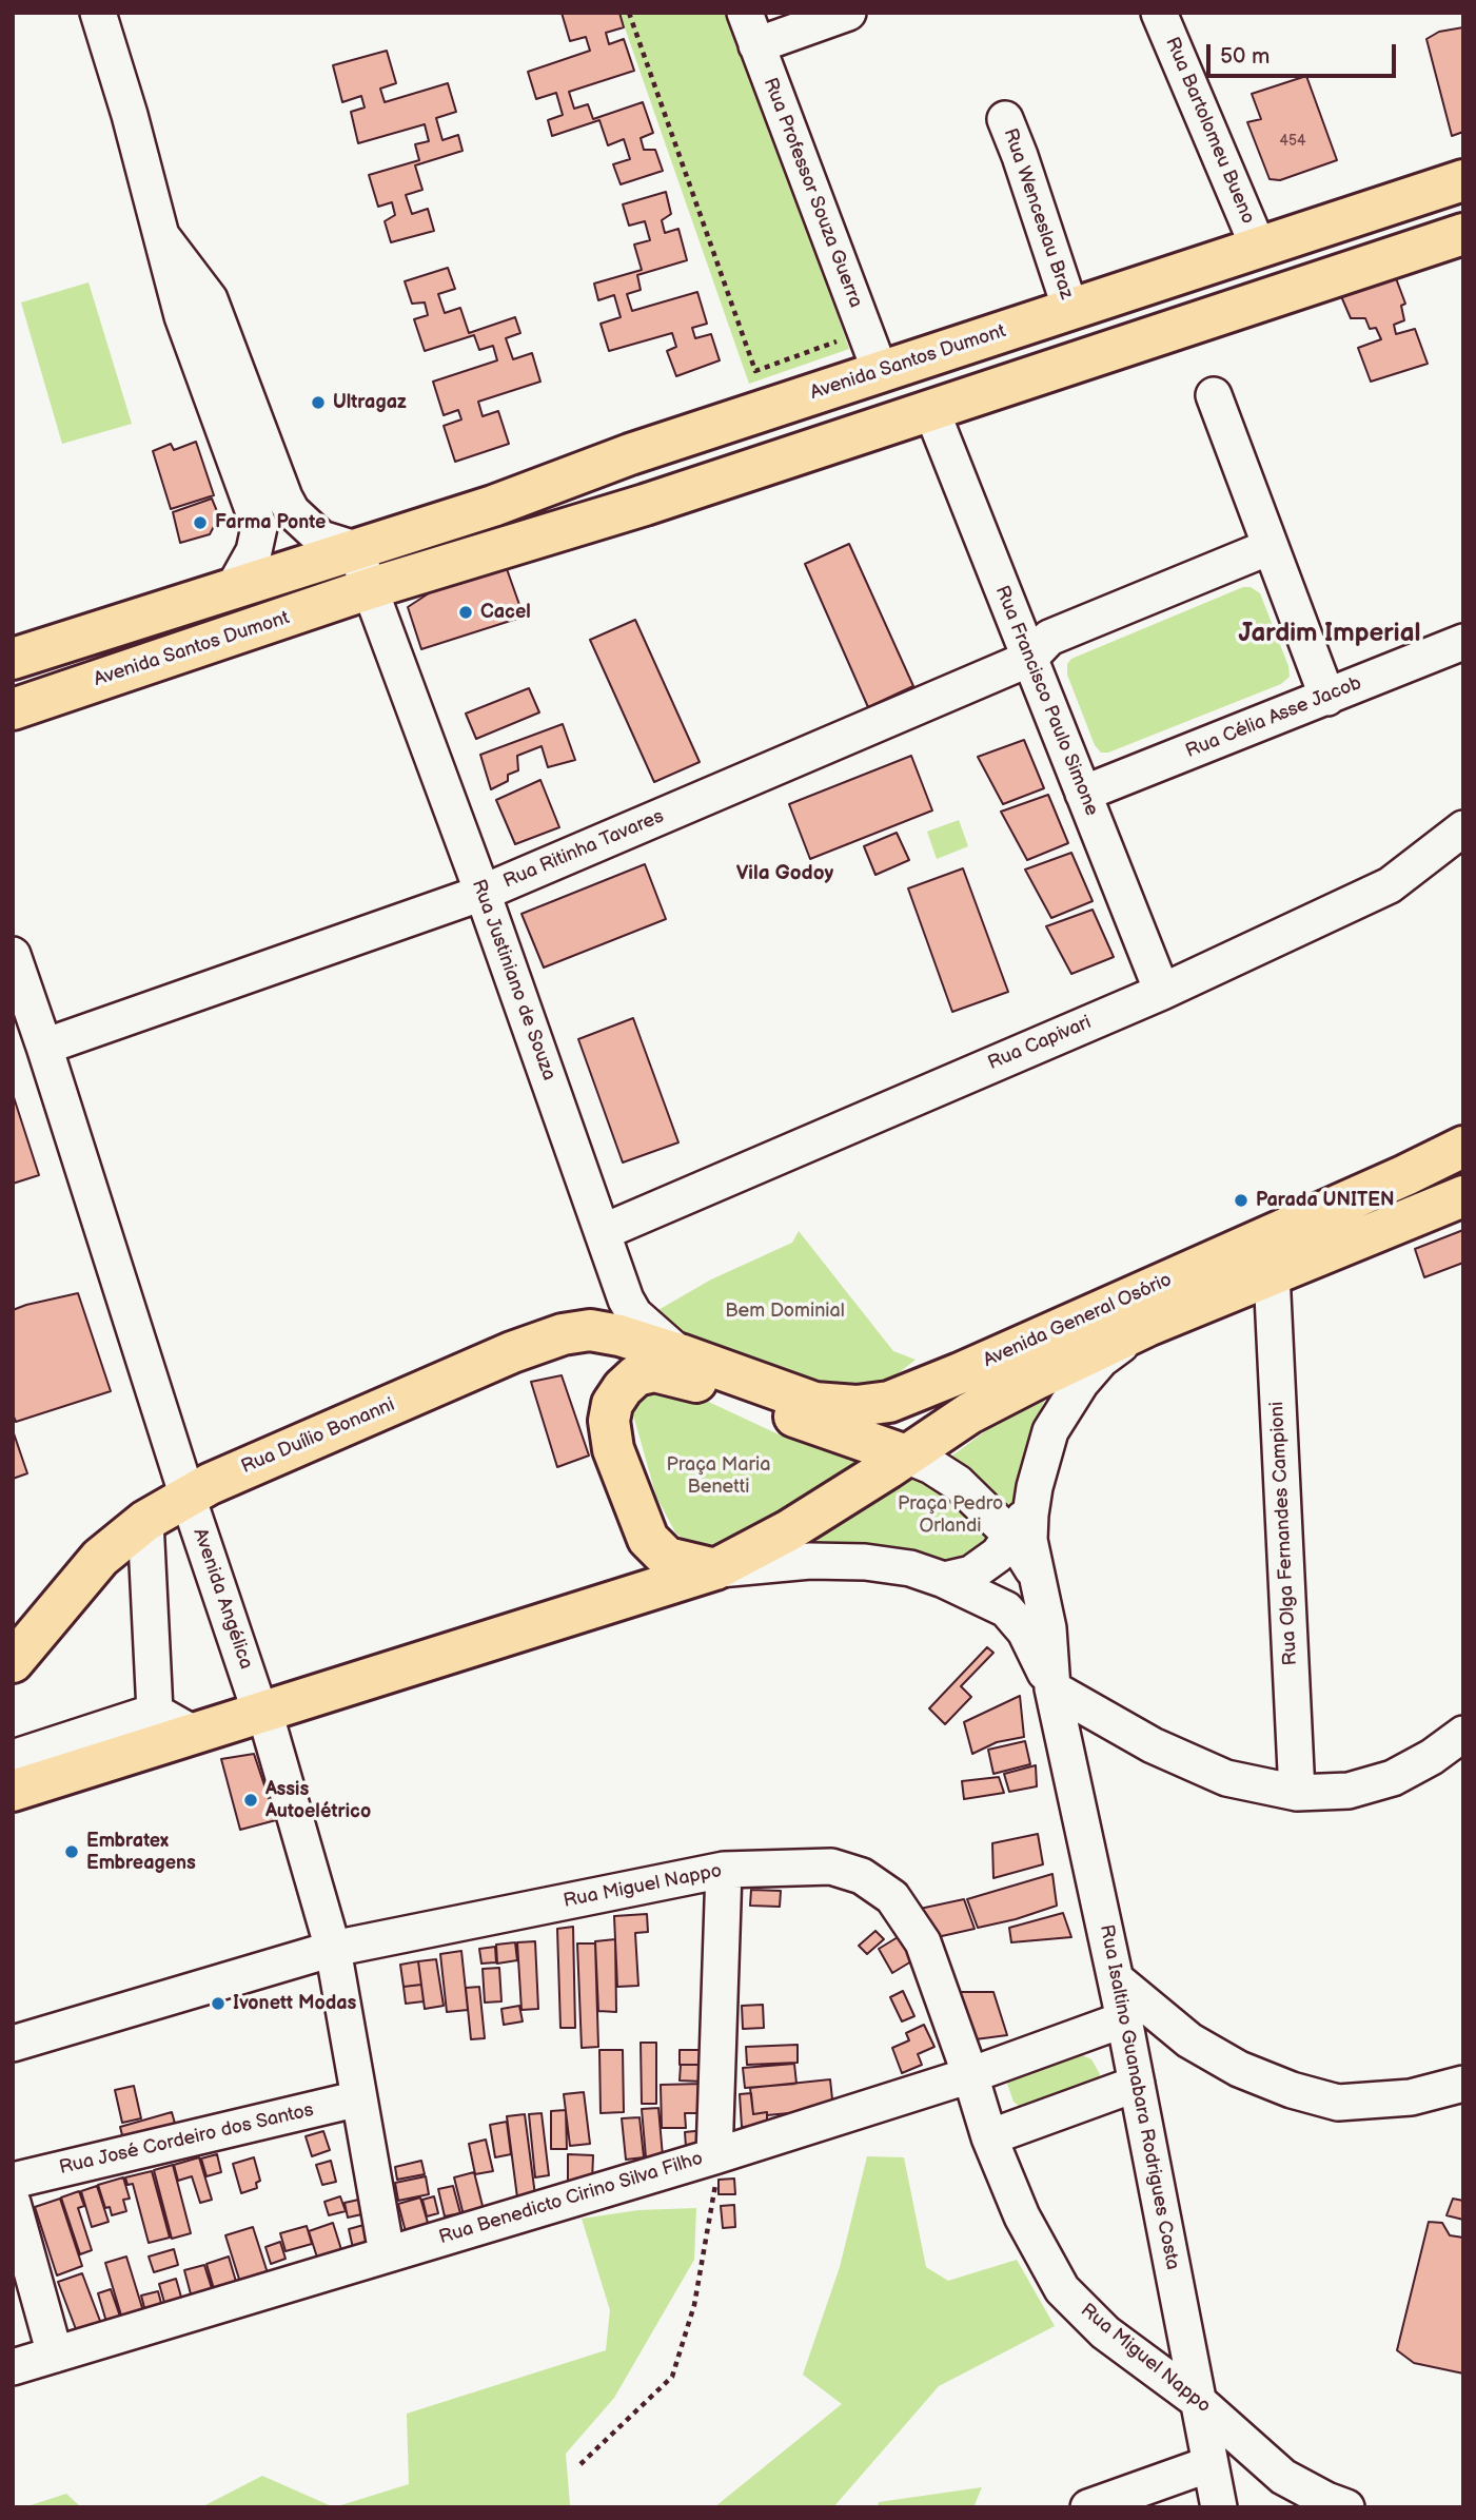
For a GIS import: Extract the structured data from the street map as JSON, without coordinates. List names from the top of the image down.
{
  "streets": {
    "main road": ["Avenida Santos Dumont", "Avenida General Osório", "Rua Duílio Bonanni"],
    "street": [
      "Rua Bartolomeu Bueno",
      "Rua Professor Souza Guerra",
      "Rua Wenceslau Braz",
      "Rua Francisco Paulo Simone",
      "Rua Célia Asse Jacob",
      "Rua Ritinha Tavares",
      "Rua Justiniano de Souza",
      "Rua Capivari",
      "Rua Olga Fernandes Campioni",
      "Avenida Angélica",
      "Rua Miguel Nappo",
      "Rua Isaltino Guanabara Rodrigues Costa",
      "Rua José Cordeiro dos Santos",
      "Rua Benedicto Cirino Silva Filho"
    ]
  },
  "crossings": [
    ["Rua Bartolomeu Bueno", "Avenida Santos Dumont"],
    ["Rua Professor Souza Guerra", "Avenida Santos Dumont"],
    ["Rua Wenceslau Braz", "Avenida Santos Dumont"],
    ["Avenida Santos Dumont", "Rua Francisco Paulo Simone"],
    ["Avenida Santos Dumont", "Rua Justiniano de Souza"],
    ["Rua Francisco Paulo Simone", "Rua Célia Asse Jacob"],
    ["Rua Francisco Paulo Simone", "Rua Ritinha Tavares"],
    ["Rua Francisco Paulo Simone", "Rua Capivari"],
    ["Rua Ritinha Tavares", "Rua Justiniano de Souza"],
    ["Rua Ritinha Tavares", "Avenida Angélica"],
    ["Rua Justiniano de Souza", "Rua Capivari"],
    ["Rua Justiniano de Souza", "Avenida General Osório"],
    ["Rua Justiniano de Souza", "Rua Duílio Bonanni"],
    ["Avenida General Osório", "Rua Duílio Bonanni"],
    ["Avenida General Osório", "Rua Olga Fernandes Campioni"],
    ["Avenida General Osório", "Avenida Angélica"],
    ["Avenida General Osório", "Rua Isaltino Guanabara Rodrigues Costa"],
    ["Rua Duílio Bonanni", "Avenida Angélica"],
    ["Avenida Angélica", "Rua Miguel Nappo"],
    ["Avenida Angélica", "Rua José Cordeiro dos Santos"],
    ["Avenida Angélica", "Rua Benedicto Cirino Silva Filho"],
    ["Rua Miguel Nappo", "Rua Isaltino Guanabara Rodrigues Costa"],
    ["Rua Miguel Nappo", "Rua Benedicto Cirino Silva Filho"],
    ["Rua Isaltino Guanabara Rodrigues Costa", "Rua Benedicto Cirino Silva Filho"]
  ],
  "districts": ["Jardim Imperial", "Vila Godoy"],
  "parks": ["Bem Dominial", "Praça Maria Benetti", "Praça Pedro Orlandi"],
  "places": [
    "Ultragaz",
    "Farma Ponte",
    "Cacel",
    "Parada UNITEN",
    "Assis Autoelétrico",
    "Embratex Embreagens",
    "Ivonett Modas"
  ],
  "house_numbers": ["454"],
  "scale_bar": "50 m"
}
